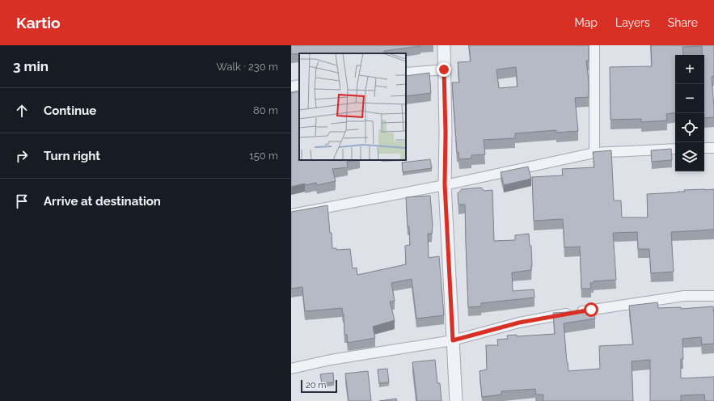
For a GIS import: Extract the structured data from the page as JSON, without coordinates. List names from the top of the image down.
{
  "scale_bar": "20 m",
  "page": {
    "header": "Kartio",
    "nav": ["Map", "Layers", "Share"],
    "heading": ["3 min", "Walk · 230 m"],
    "map_buttons": ["+", "−"],
    "list": [
      ["Continue", "80 m"],
      ["Turn right", "150 m"],
      "Arrive at destination"
    ],
    "scale": "20 m"
  }
}
